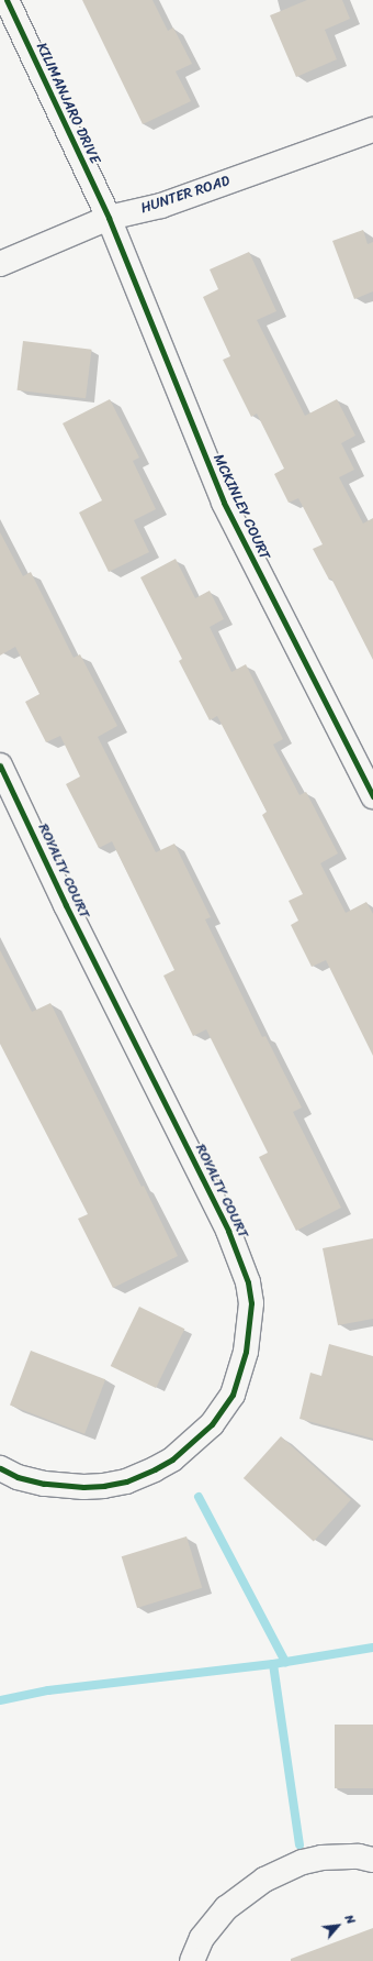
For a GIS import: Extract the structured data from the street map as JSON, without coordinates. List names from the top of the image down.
{
  "streets": {
    "street": [
      "KILIMANJARO DRIVE",
      "HUNTER ROAD",
      "MCKINLEY COURT",
      "ROYALTY COURT"
    ]
  },
  "crossings": [
    ["KILIMANJARO DRIVE", "HUNTER ROAD"],
    ["KILIMANJARO DRIVE", "MCKINLEY COURT"],
    ["HUNTER ROAD", "MCKINLEY COURT"]
  ],
  "north": "top right"
}
